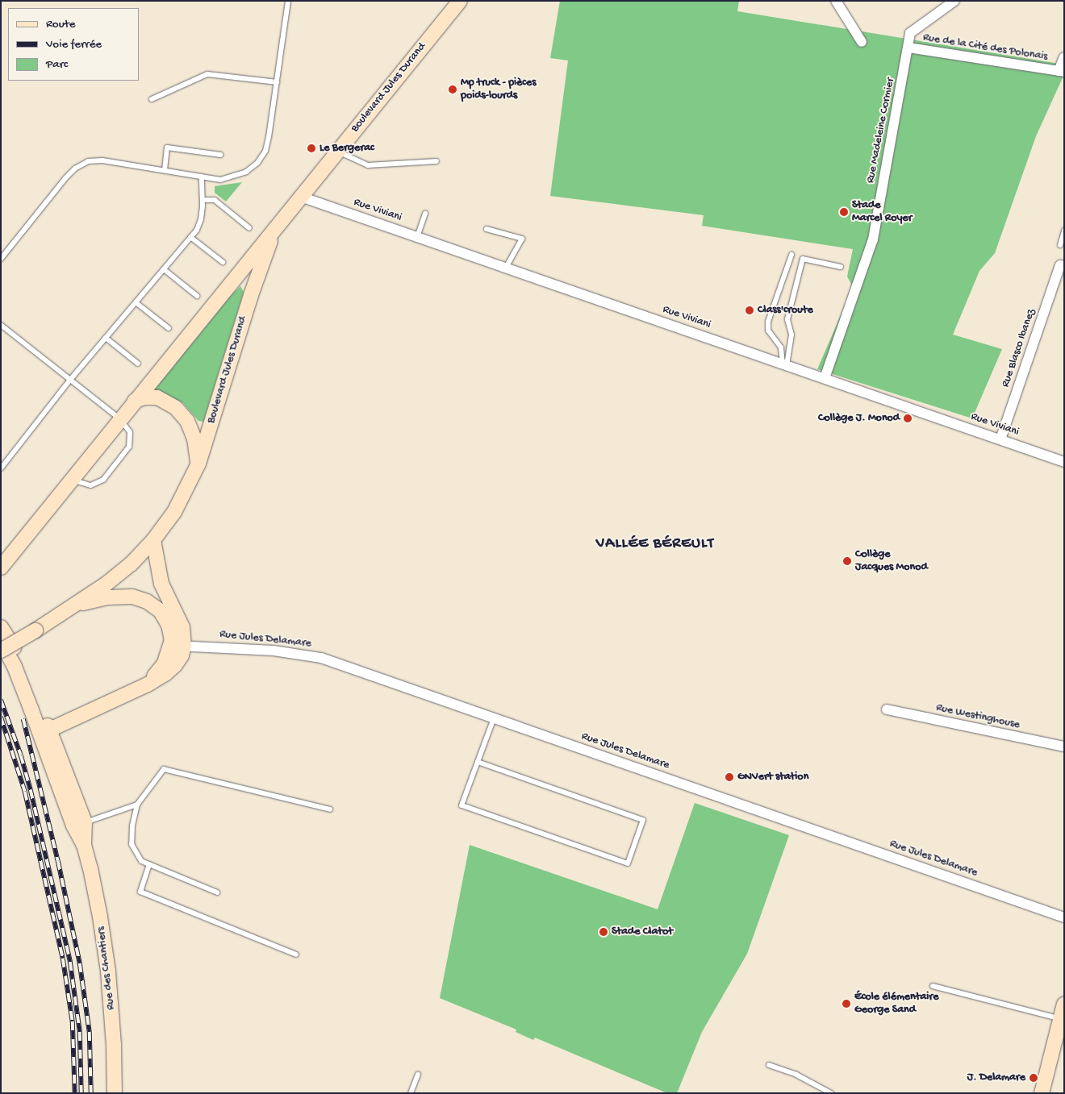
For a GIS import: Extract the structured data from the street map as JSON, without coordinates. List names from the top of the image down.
{
  "streets": {
    "street": [
      "Rue de la Cité des Polonais",
      "Boulevard Jules Durand",
      "Rue Madeleine Cormier",
      "Rue Viviani",
      "Rue Blasco Ibanez",
      "Rue Jules Delamare",
      "Rue Westinghouse",
      "Rue des Chantiers"
    ]
  },
  "crossings": [
    ["Rue de la Cité des Polonais", "Rue Madeleine Cormier"],
    ["Boulevard Jules Durand", "Rue Viviani"],
    ["Boulevard Jules Durand", "Rue Jules Delamare"],
    ["Rue Madeleine Cormier", "Rue Viviani"],
    ["Rue Viviani", "Rue Blasco Ibanez"]
  ],
  "districts": ["VALLÉE BÉREULT"],
  "places": [
    "Mp truck - pièces poids-lourds",
    "Le Bergerac",
    "Stade Marcel Royer",
    "Class'croute",
    "Collège J. Monod",
    "Collège Jacques Monod",
    "GNVert station",
    "Stade Clatot",
    "École élémentaire George Sand",
    "J. Delamare"
  ],
  "legend": ["Route", "Voie ferrée", "Parc"]
}
